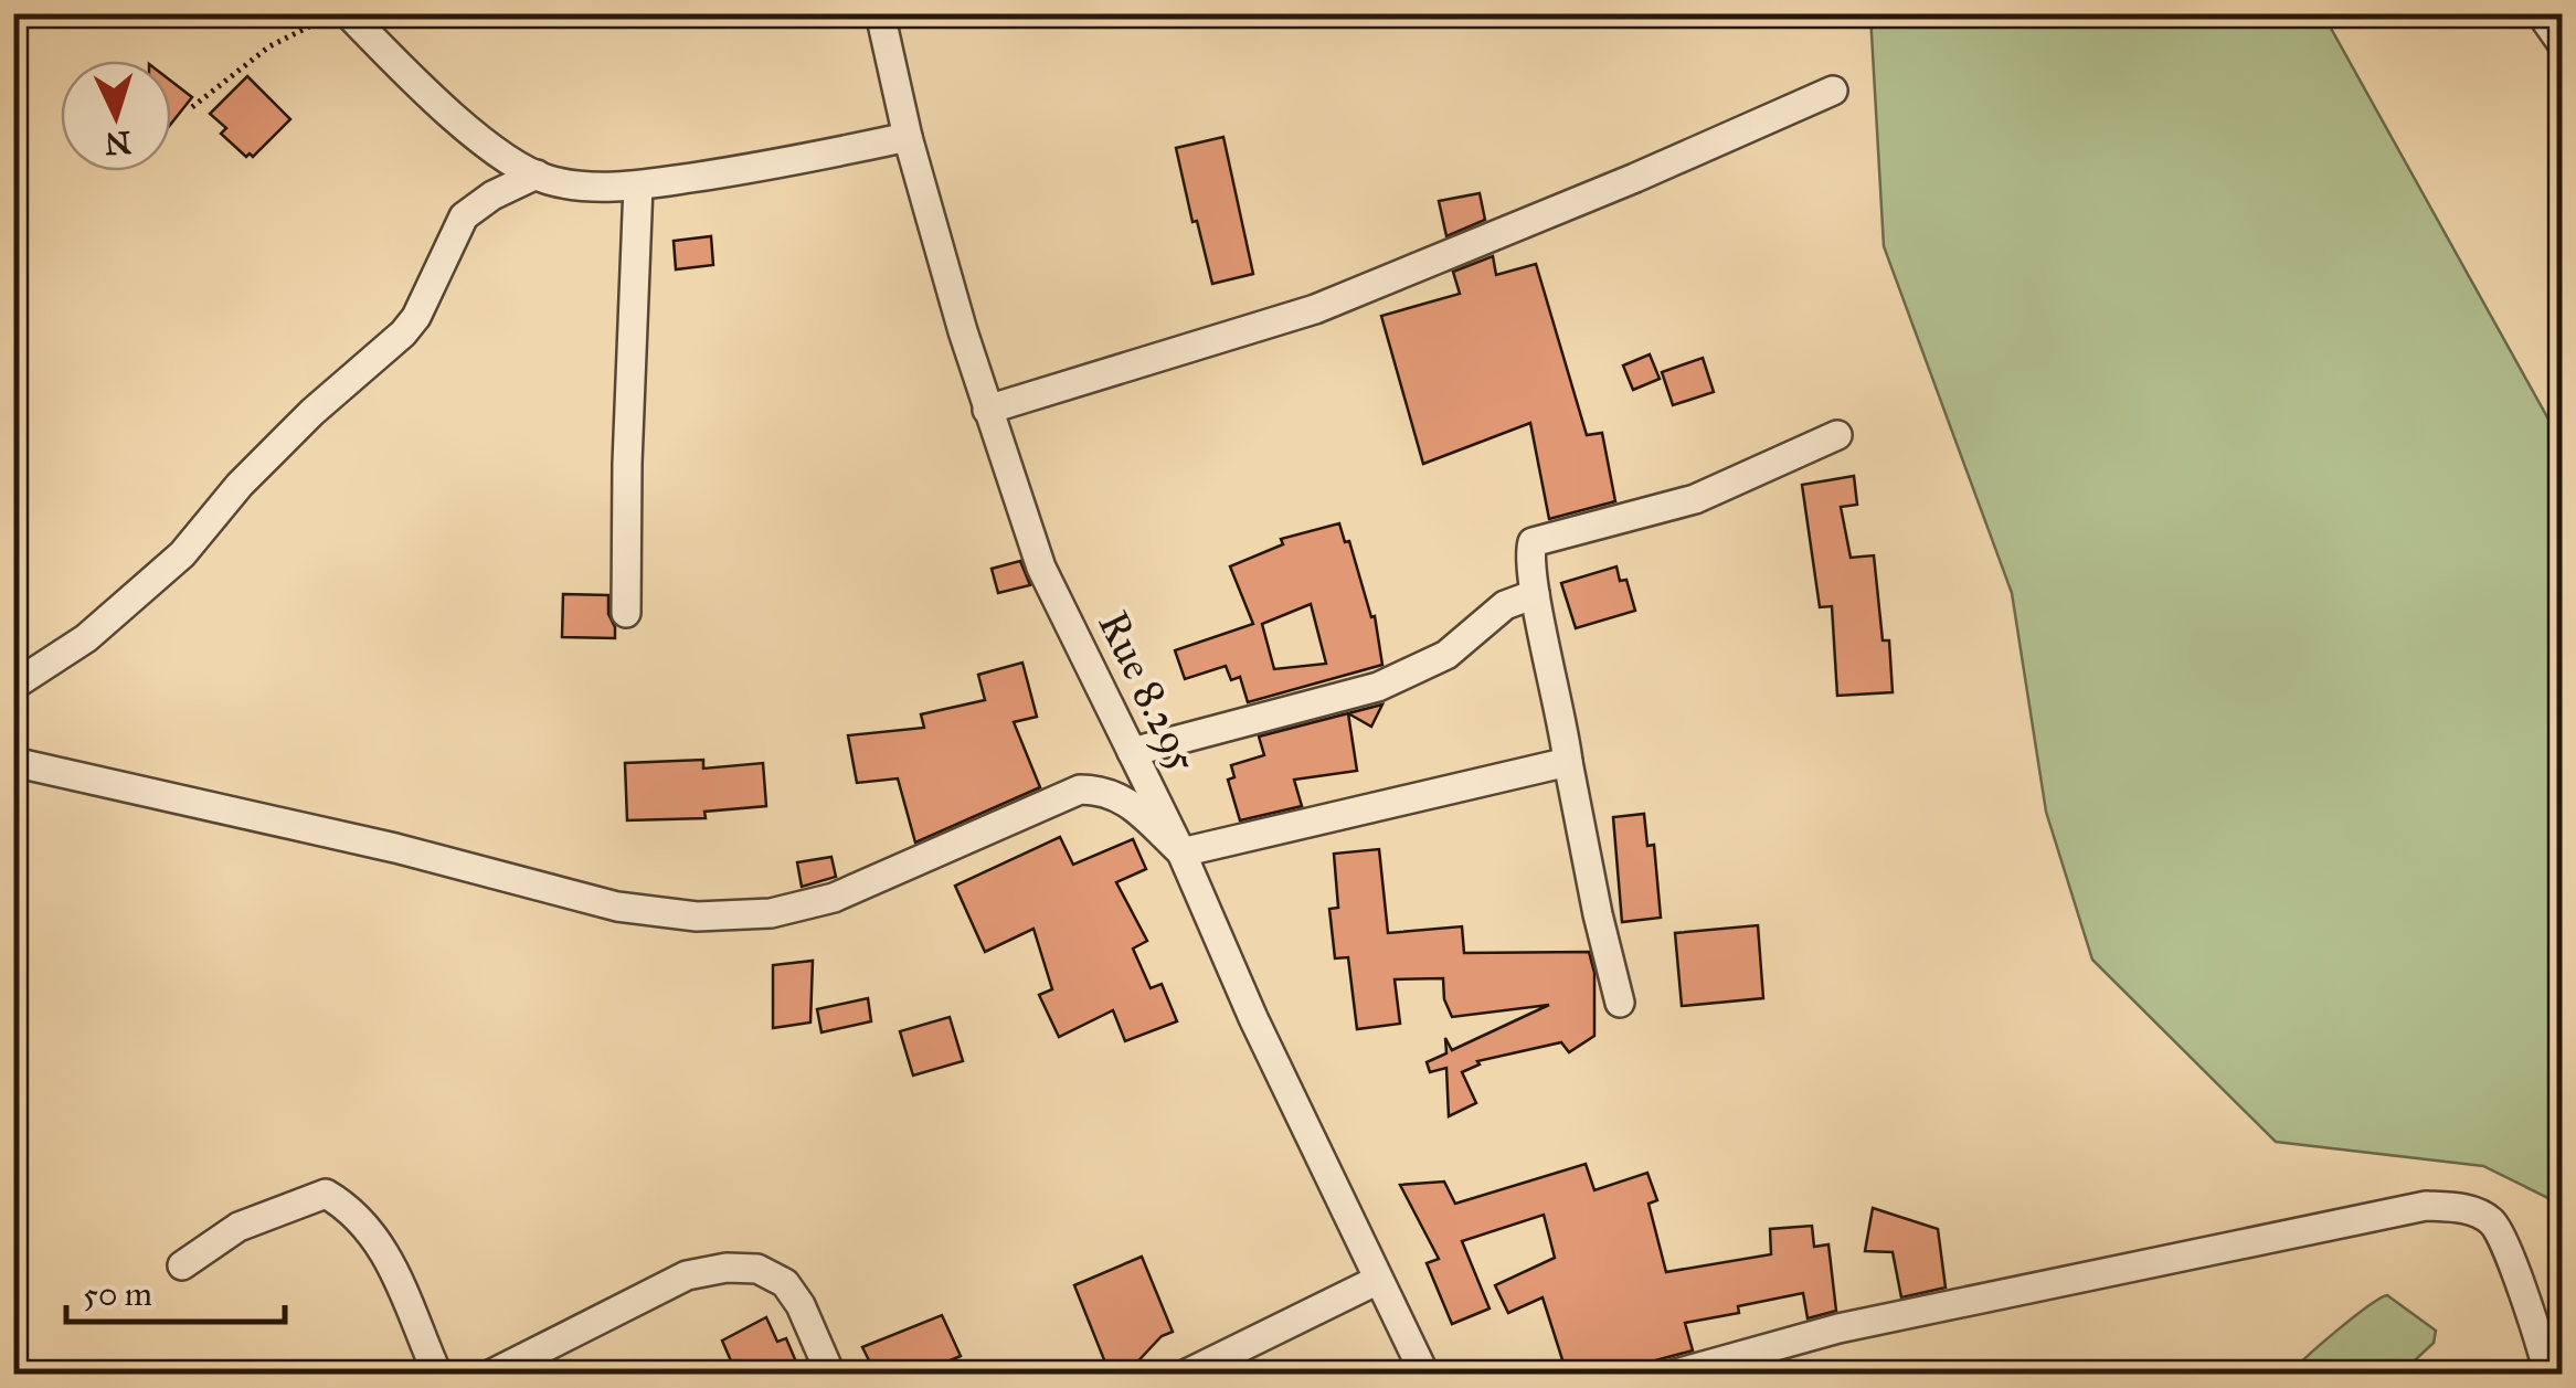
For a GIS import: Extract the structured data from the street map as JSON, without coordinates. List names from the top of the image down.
{
  "streets": {
    "street": ["Rue 8.295"]
  },
  "scale_bar": "50 m",
  "north": "bottom"
}
